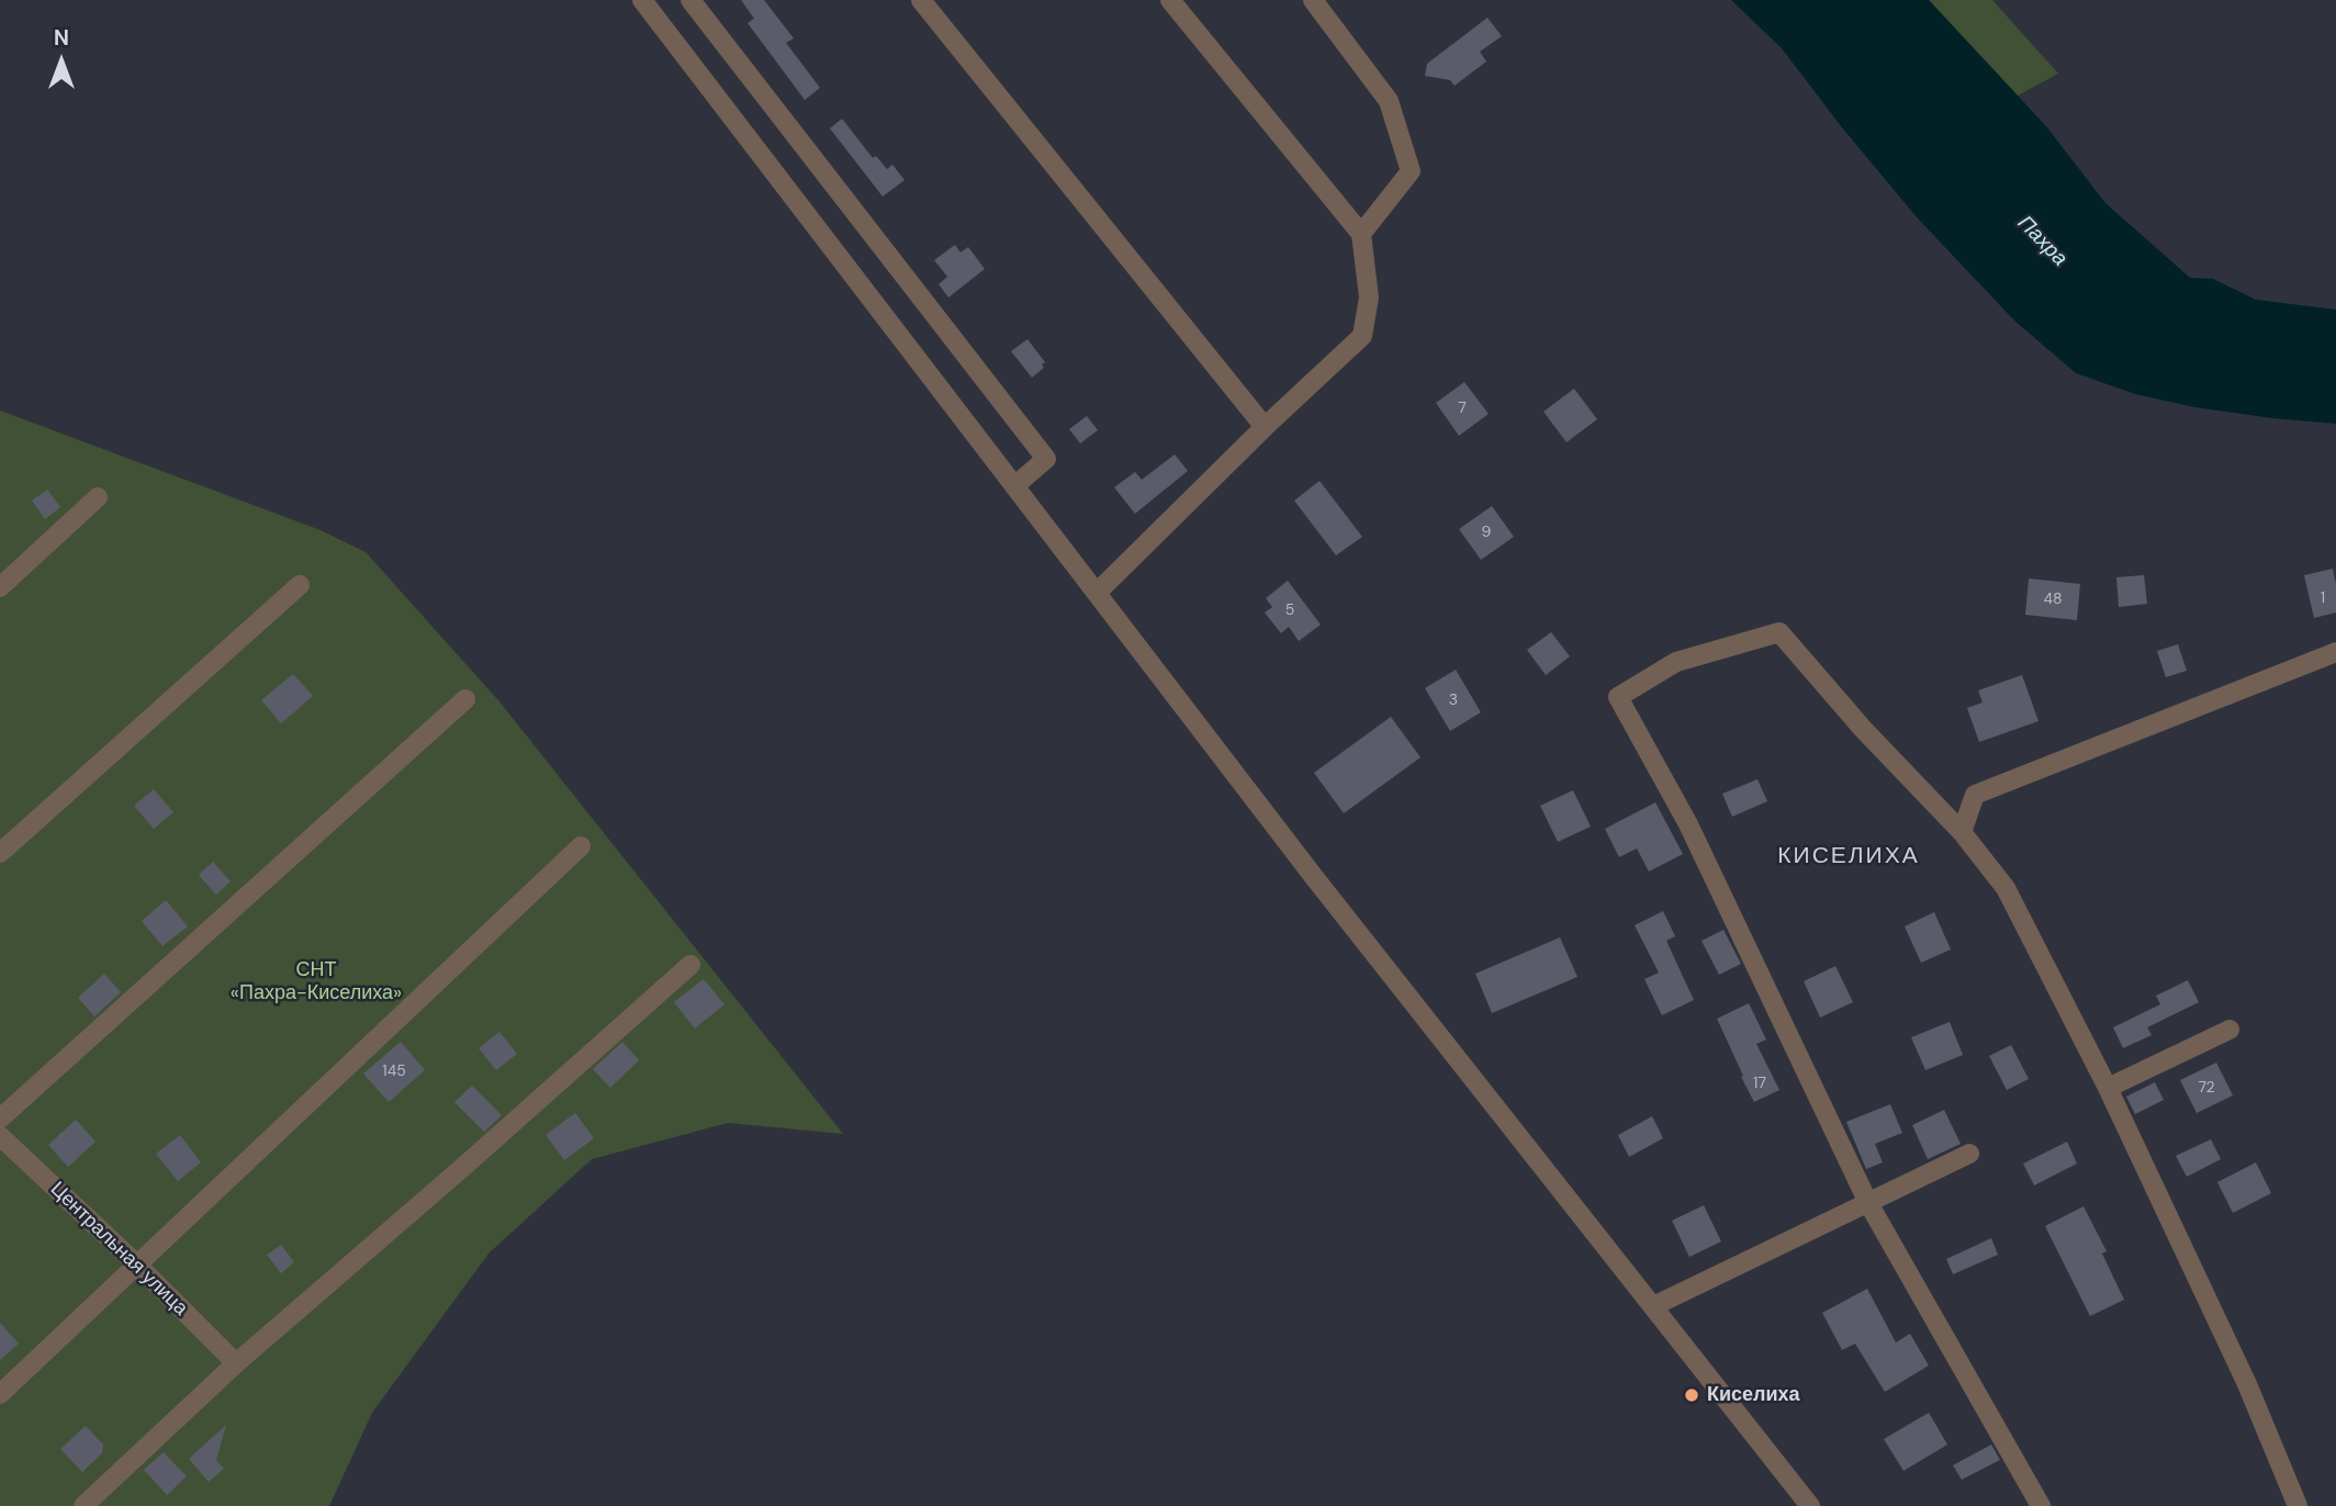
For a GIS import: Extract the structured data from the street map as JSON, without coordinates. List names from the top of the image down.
{
  "streets": {
    "street": ["Центральная улица"]
  },
  "districts": ["КИСЕЛИХА"],
  "water": ["Пахра"],
  "parks": ["СНТ «Пахра-Киселиха»"],
  "places": ["Киселиха"],
  "house_numbers": [
    "7",
    "9",
    "1",
    "48",
    "5",
    "3",
    "145",
    "17",
    "72"
  ],
  "north": "top"
}
